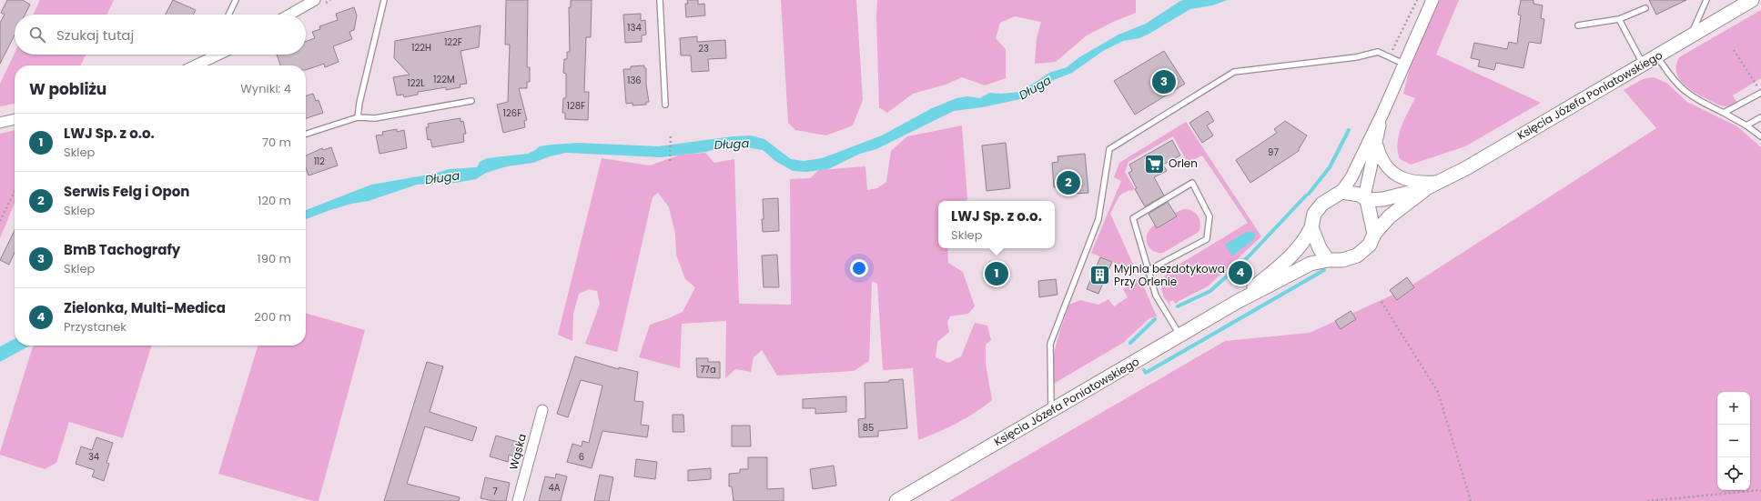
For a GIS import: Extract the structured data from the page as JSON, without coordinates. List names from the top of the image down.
{
  "streets": {
    "main road": ["Księcia Józefa Poniatowskiego"],
    "street": ["Wąska"]
  },
  "water": ["Długa"],
  "places": {
    "supermarket": ["Orlen"],
    "building": ["Myjnia bezdotykowa Przy Orlenie"]
  },
  "house_numbers": [
    "134",
    "122F",
    "122H",
    "23",
    "122M",
    "136",
    "122L",
    "128F",
    "126F",
    "97",
    "112",
    "77a",
    "85",
    "34",
    "6",
    "4A",
    "7"
  ],
  "page": {
    "search": "Szukaj tutaj",
    "heading": ["W pobliżu", "Wyniki: 4"],
    "pins": [
      "3",
      "2",
      "4",
      "1"
    ],
    "list": [
      {
        "mark": "1",
        "name": "LWJ Sp. z o.o.",
        "note": "Sklep",
        "value": "70 m"
      },
      {
        "mark": "2",
        "name": "Serwis Felg i Opon",
        "note": "Sklep",
        "value": "120 m"
      },
      {
        "mark": "3",
        "name": "BmB Tachografy",
        "note": "Sklep",
        "value": "190 m"
      },
      {
        "mark": "4",
        "name": "Zielonka, Multi-Medica",
        "note": "Przystanek",
        "value": "200 m"
      }
    ],
    "popup": ["LWJ Sp. z o.o.", "Sklep"],
    "map_buttons": ["+", "−"]
  }
}
